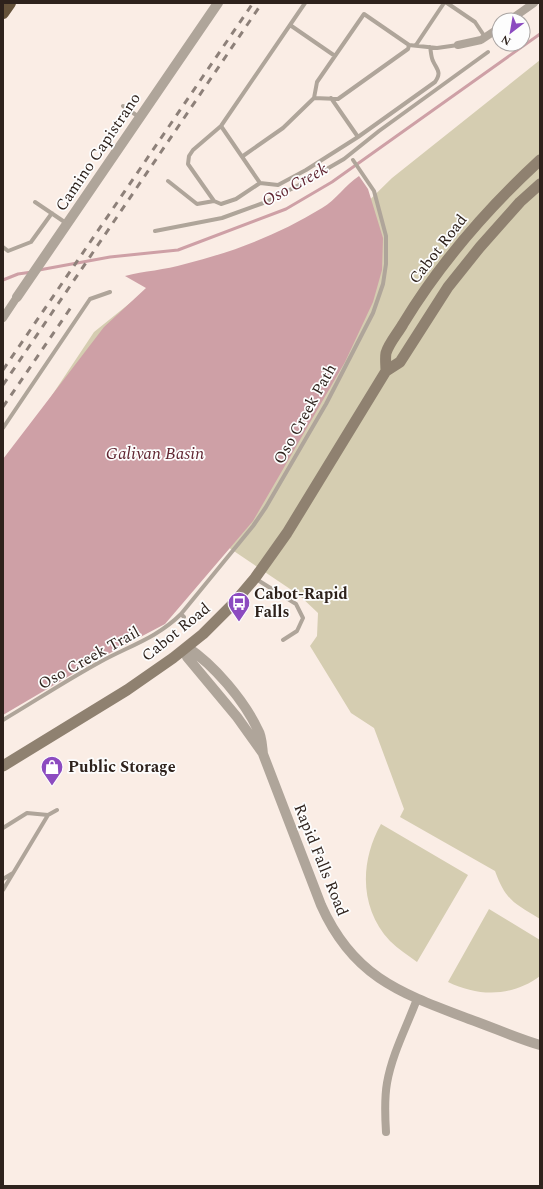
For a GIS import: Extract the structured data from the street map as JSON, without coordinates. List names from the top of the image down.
{
  "streets": {
    "main road": ["Cabot Road"],
    "street": ["Camino Capistrano", "Rapid Falls Road"],
    "lane": ["Oso Creek Path", "Oso Creek Trail"]
  },
  "crossings": [
    ["Cabot Road", "Rapid Falls Road"],
    ["Oso Creek Path", "Oso Creek Trail"]
  ],
  "water": ["Oso Creek", "Galivan Basin"],
  "places": {
    "bus stop": ["Cabot-Rapid Falls"],
    "shop": ["Public Storage"]
  },
  "north": "bottom left"
}
